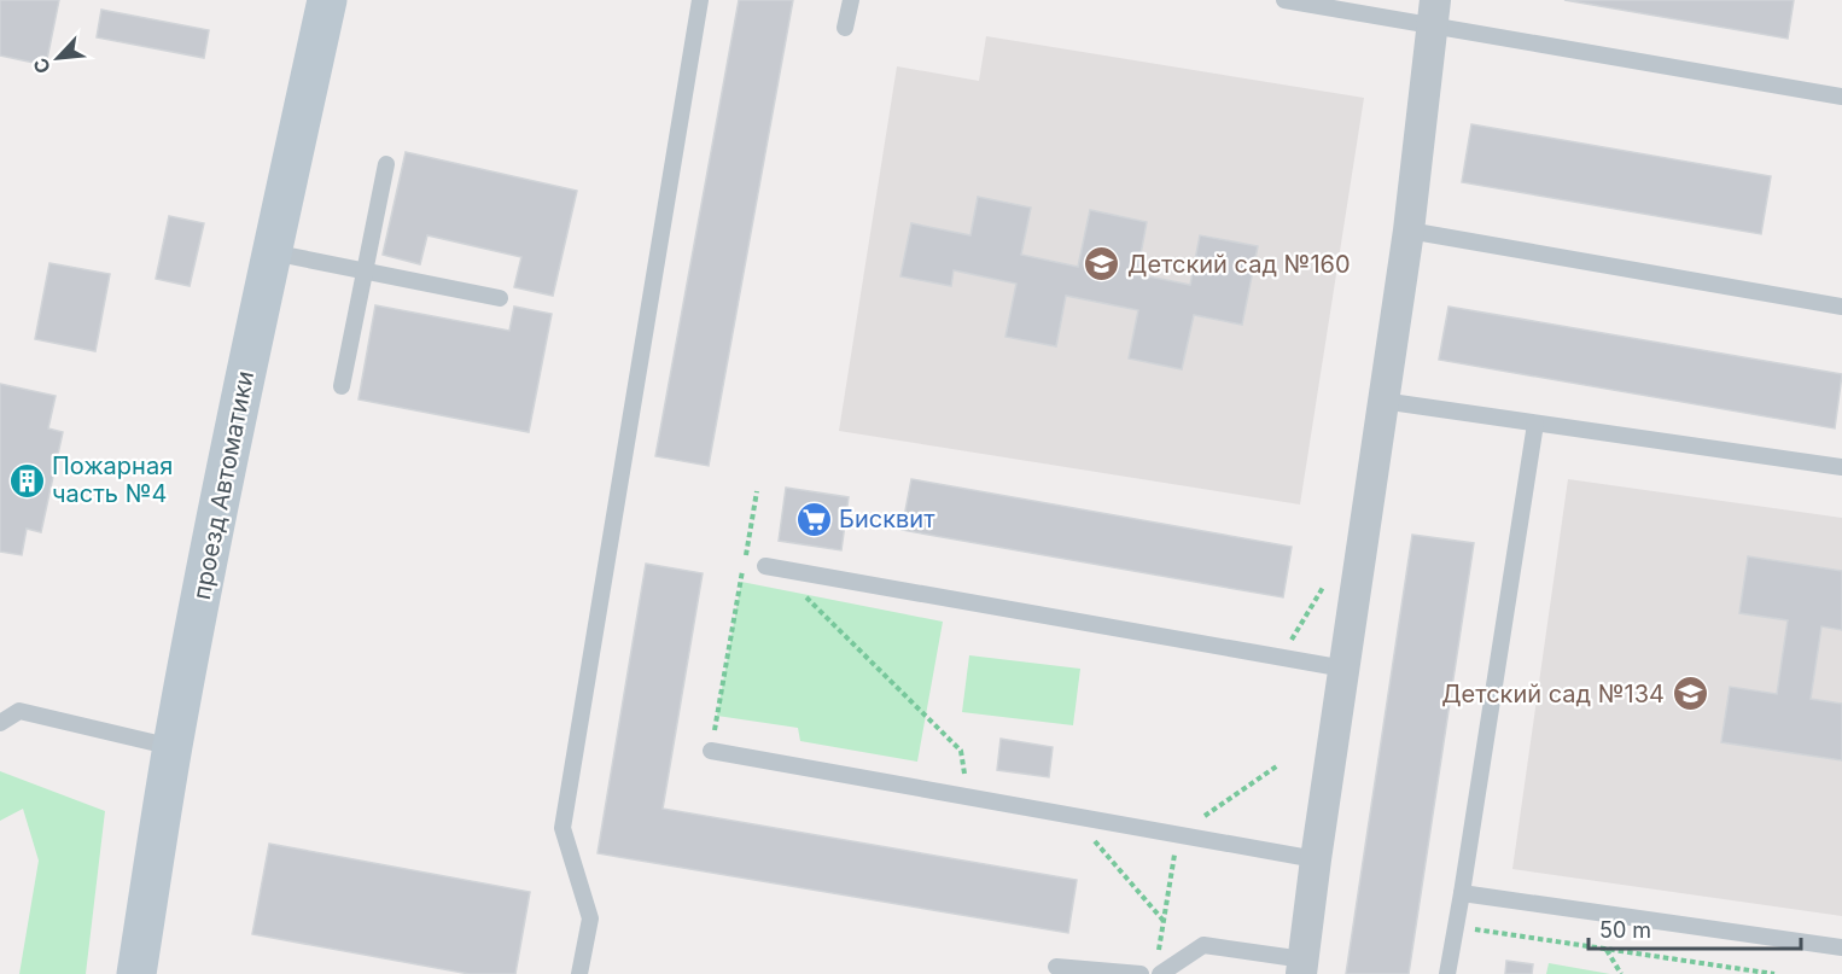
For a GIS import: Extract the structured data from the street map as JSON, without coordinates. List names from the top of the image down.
{
  "streets": {
    "main road": ["проезд Автоматики"]
  },
  "places": {
    "school or university": ["Детский сад №160", "Детский сад №134"],
    "building": ["Пожарная часть №4"],
    "supermarket": ["Бисквит"]
  },
  "scale_bar": "50 m",
  "north": "bottom left"
}
